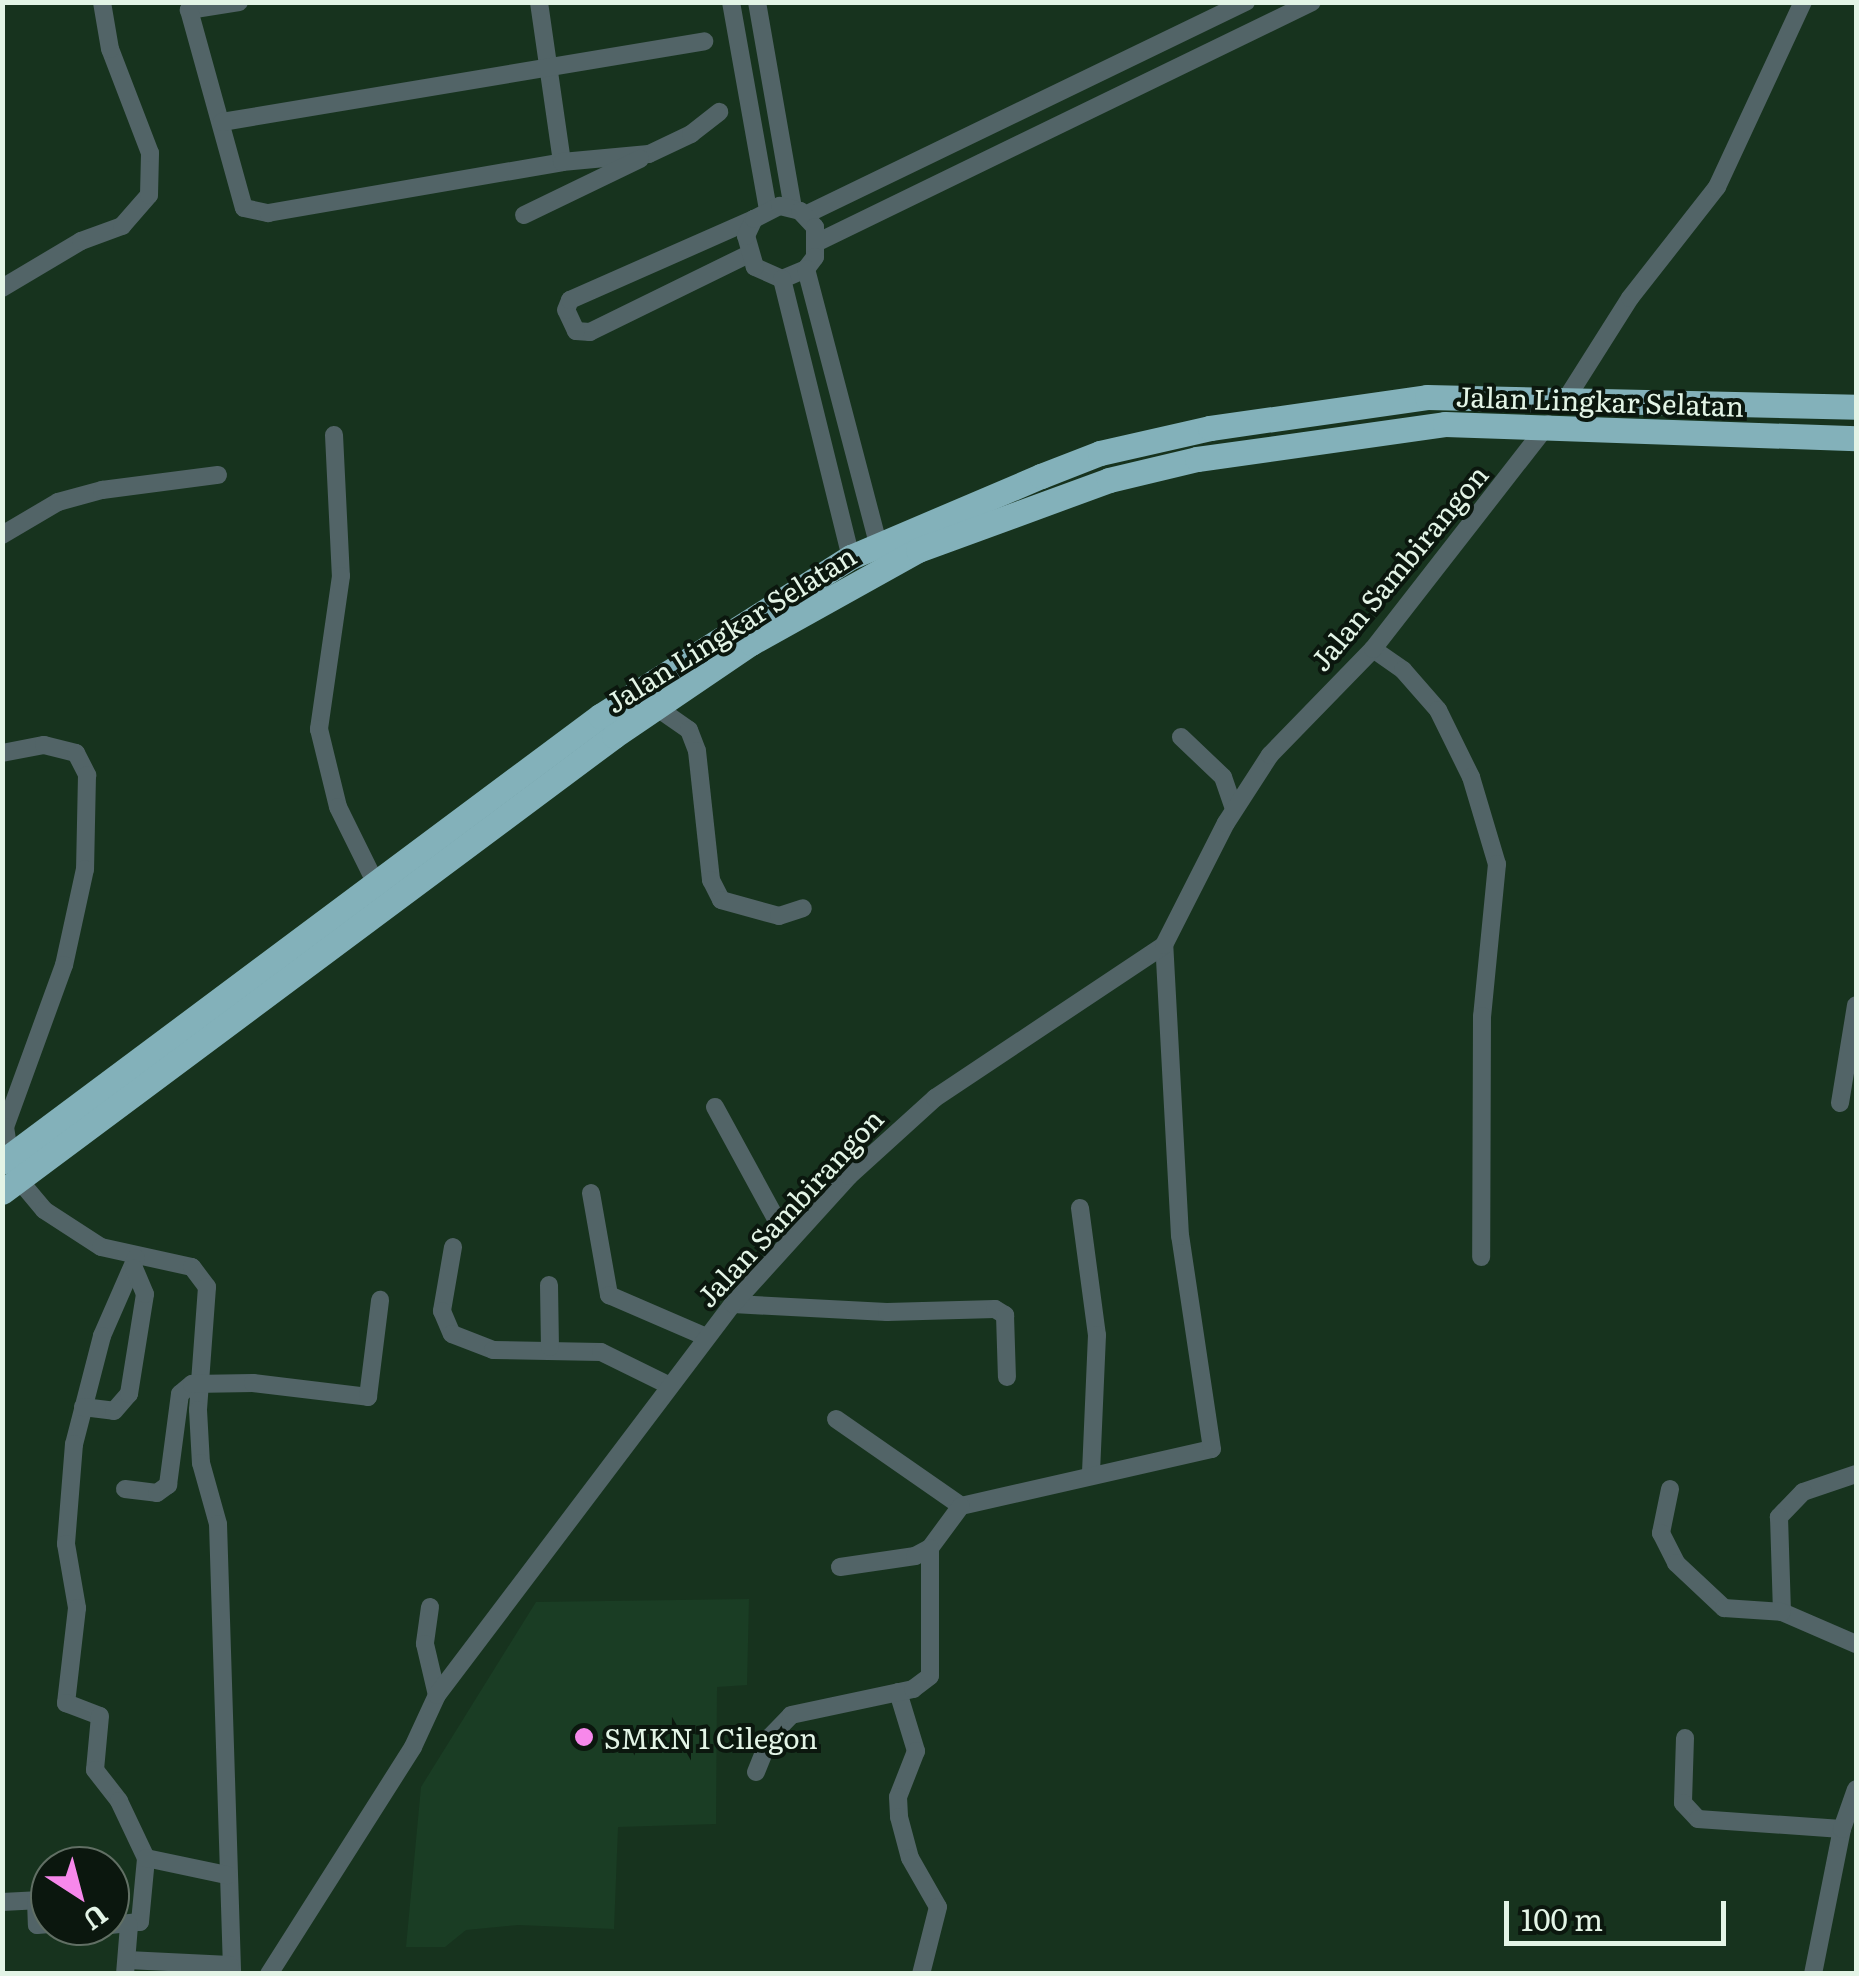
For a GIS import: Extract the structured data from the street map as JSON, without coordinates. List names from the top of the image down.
{
  "streets": {
    "highway": ["Jalan Lingkar Selatan"],
    "street": ["Jalan Sambirangon"]
  },
  "crossings": [
    ["Jalan Lingkar Selatan", "Jalan Sambirangon"]
  ],
  "places": ["SMKN 1 Cilegon"],
  "scale_bar": "100 m",
  "north": "bottom right"
}
